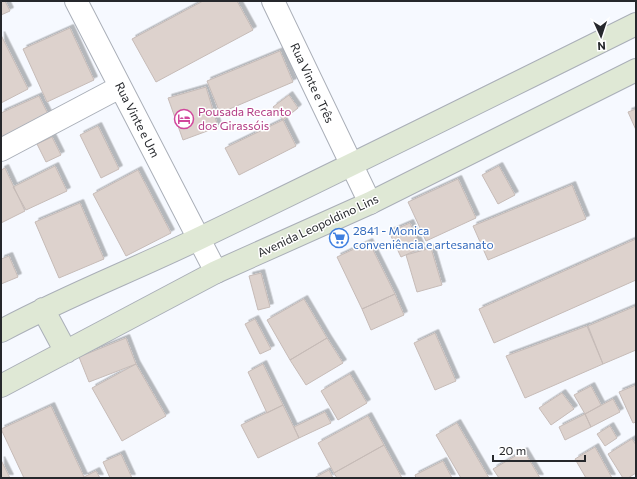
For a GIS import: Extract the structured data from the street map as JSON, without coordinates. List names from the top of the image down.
{
  "streets": {
    "main road": ["Avenida Leopoldino Lins"],
    "street": ["Rua Vinte e Três", "Rua Vinte e Um"]
  },
  "crossings": [
    ["Rua Vinte e Três", "Avenida Leopoldino Lins"],
    ["Rua Vinte e Um", "Avenida Leopoldino Lins"]
  ],
  "places": {
    "hotel": ["Pousada Recanto dos Girassóis"],
    "supermarket": ["2841 - Monica conveniência e artesanato"]
  },
  "scale_bar": "20 m",
  "north": "bottom"
}
